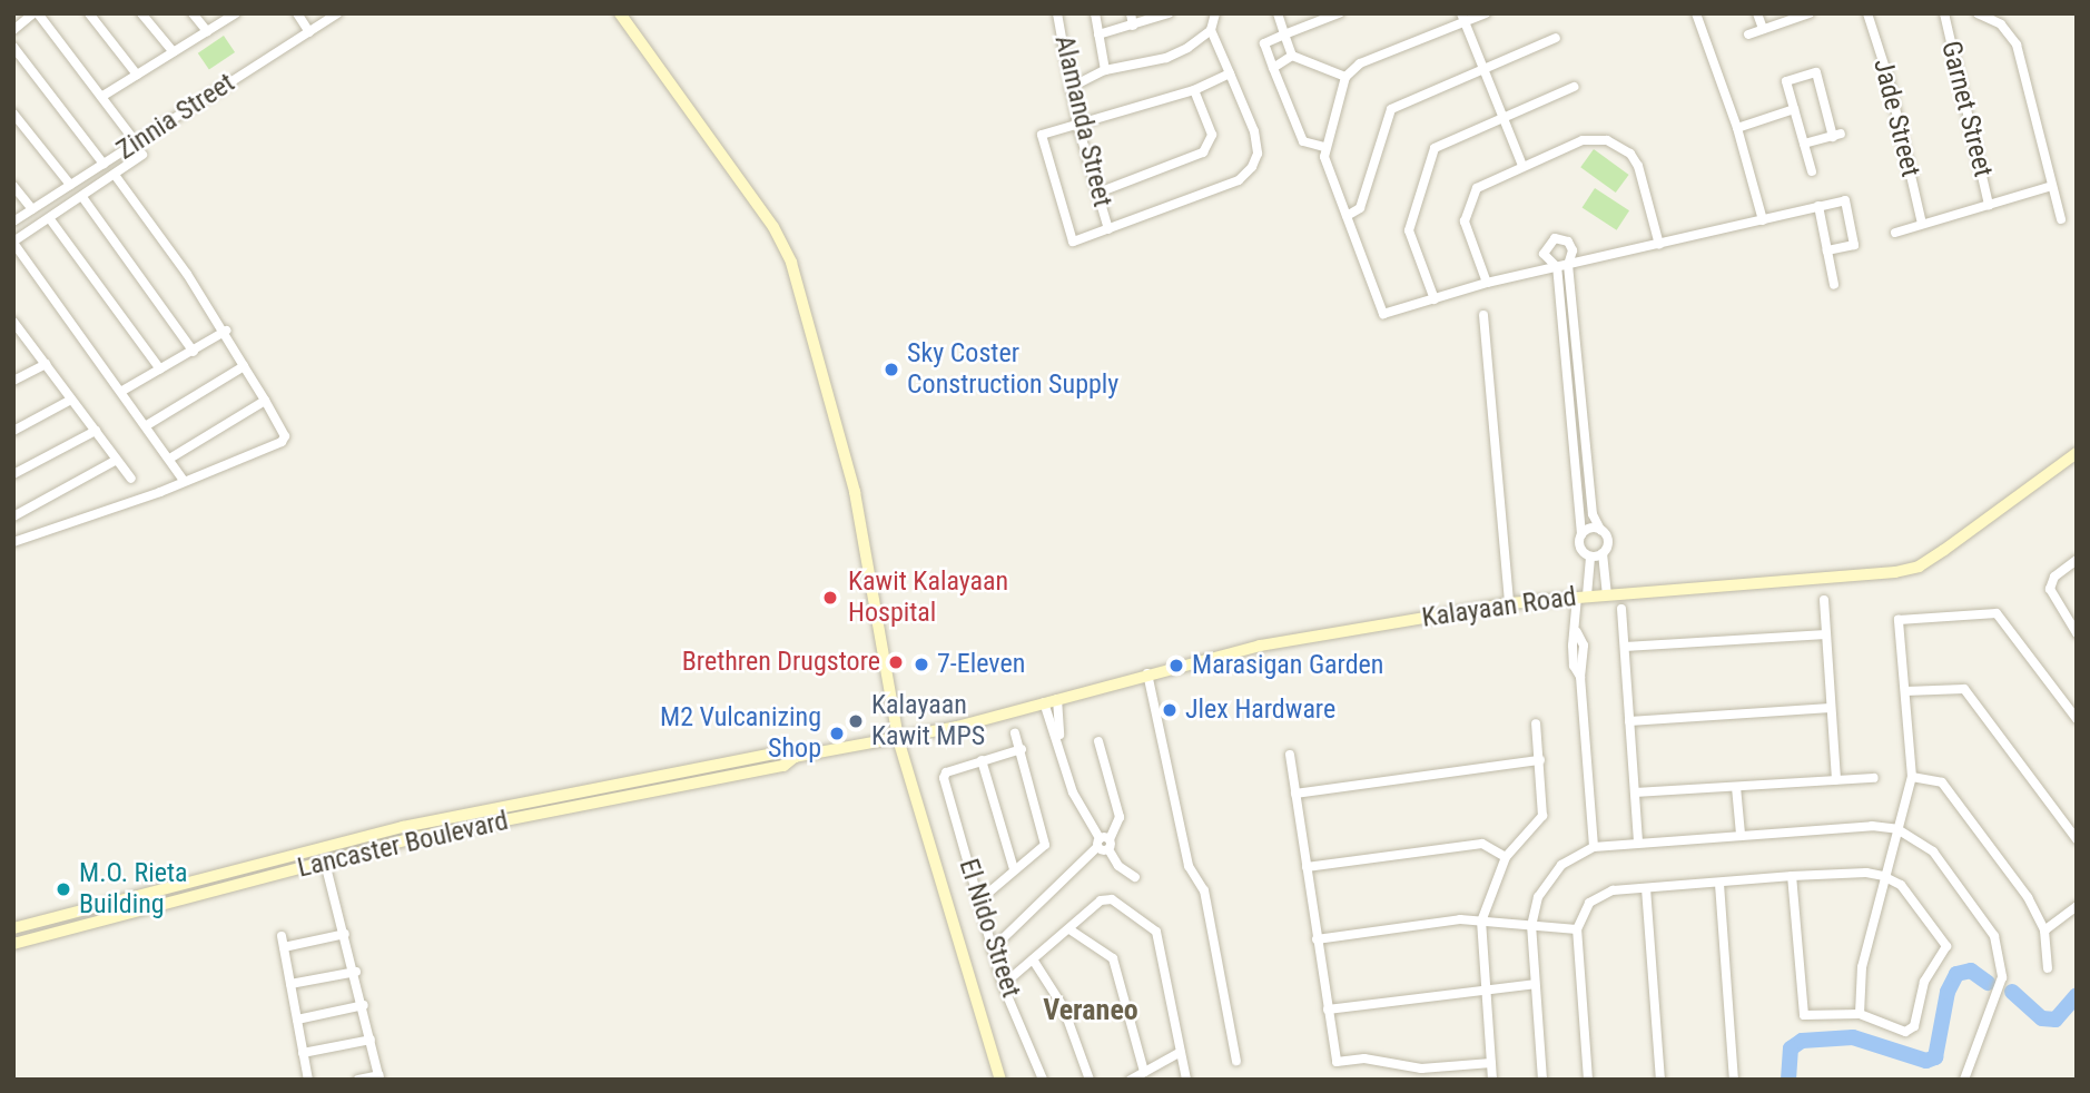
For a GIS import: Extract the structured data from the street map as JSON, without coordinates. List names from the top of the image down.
{
  "streets": {
    "main road": ["Kalayaan Road", "Lancaster Boulevard"],
    "street": [
      "Garnet Street",
      "Zinnia Street",
      "Jade Street",
      "Alamanda Street",
      "El Nido Street"
    ]
  },
  "crossings": [
    ["Kalayaan Road", "Lancaster Boulevard"]
  ],
  "districts": ["Veraneo"],
  "places": [
    "Sky Coster Construction Supply",
    "Kawit Kalayaan Hospital",
    "Brethren Drugstore",
    "7-Eleven",
    "Marasigan Garden",
    "Jlex Hardware",
    "Kalayaan Kawit MPS",
    "M2 Vulcanizing Shop",
    "M.O. Rieta Building"
  ]
}
